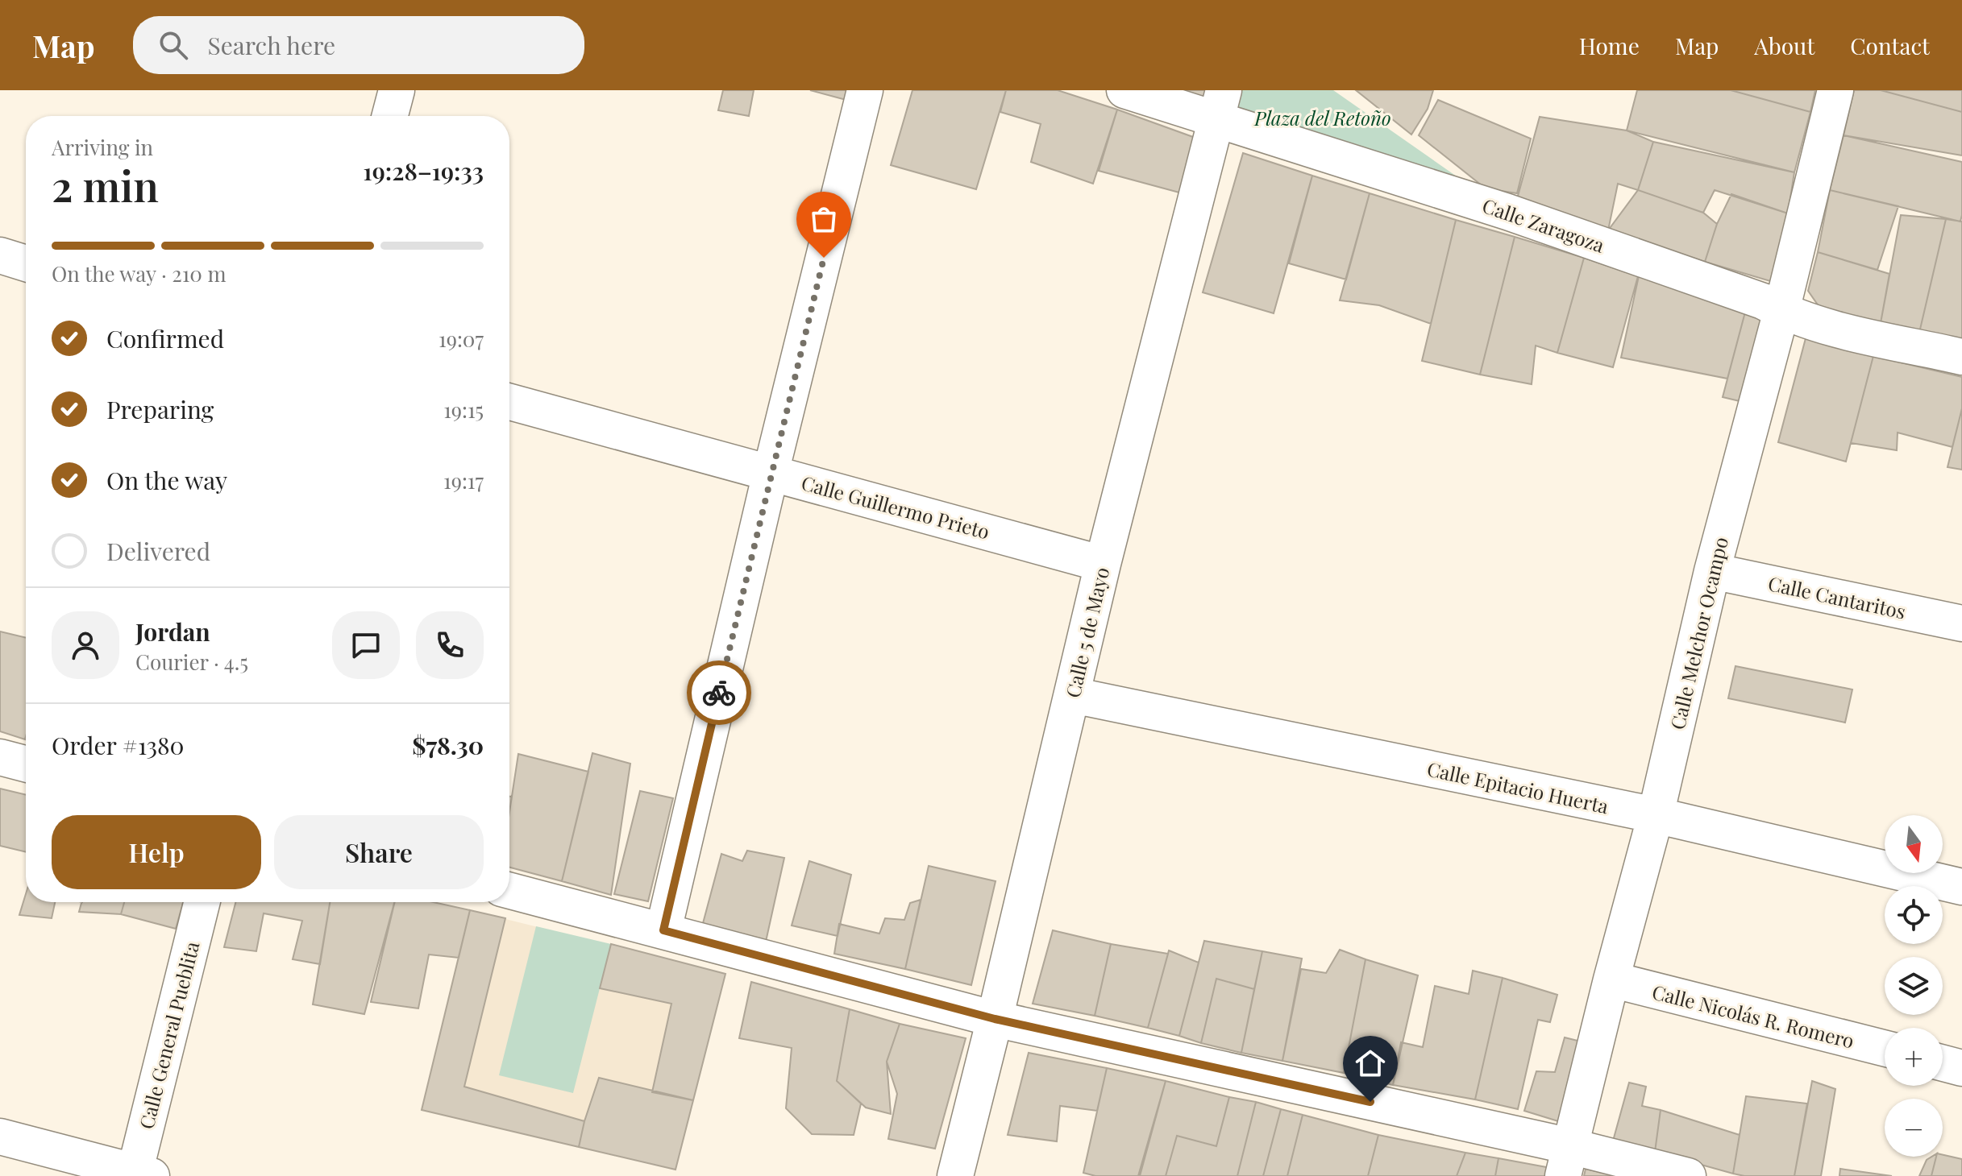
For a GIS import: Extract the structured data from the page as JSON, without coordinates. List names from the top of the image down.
{
  "streets": {
    "street": [
      "Calle Zaragoza",
      "Calle Guillermo Prieto",
      "Calle Cantaritos",
      "Calle 5 de Mayo",
      "Calle Melchor Ocampo",
      "Calle Epitacio Huerta",
      "Calle Nicolás R. Romero",
      "Calle General Pueblita"
    ]
  },
  "crossings": [
    ["Calle Zaragoza", "Calle 5 de Mayo"],
    ["Calle Zaragoza", "Calle Melchor Ocampo"],
    ["Calle Guillermo Prieto", "Calle 5 de Mayo"],
    ["Calle Cantaritos", "Calle Melchor Ocampo"],
    ["Calle 5 de Mayo", "Calle Epitacio Huerta"],
    ["Calle Melchor Ocampo", "Calle Epitacio Huerta"],
    ["Calle Melchor Ocampo", "Calle Nicolás R. Romero"]
  ],
  "parks": ["Plaza del Retoño"],
  "north": "bottom",
  "page": {
    "header": "Map",
    "search": "Search here",
    "nav": [
      "Home",
      "Map",
      "About",
      "Contact"
    ],
    "heading": ["2 min", "Arriving in", "19:28–19:33"],
    "panel": [
      "Jordan",
      "Courier · 4.5",
      "Order #1380",
      "$78.30"
    ],
    "bar": "On the way · 210 m",
    "list": [
      ["Confirmed", "19:07"],
      ["Preparing", "19:15"],
      ["On the way", "19:17"],
      "Delivered"
    ],
    "buttons": ["Help", "Share"],
    "map_buttons": ["+", "−"]
  }
}
